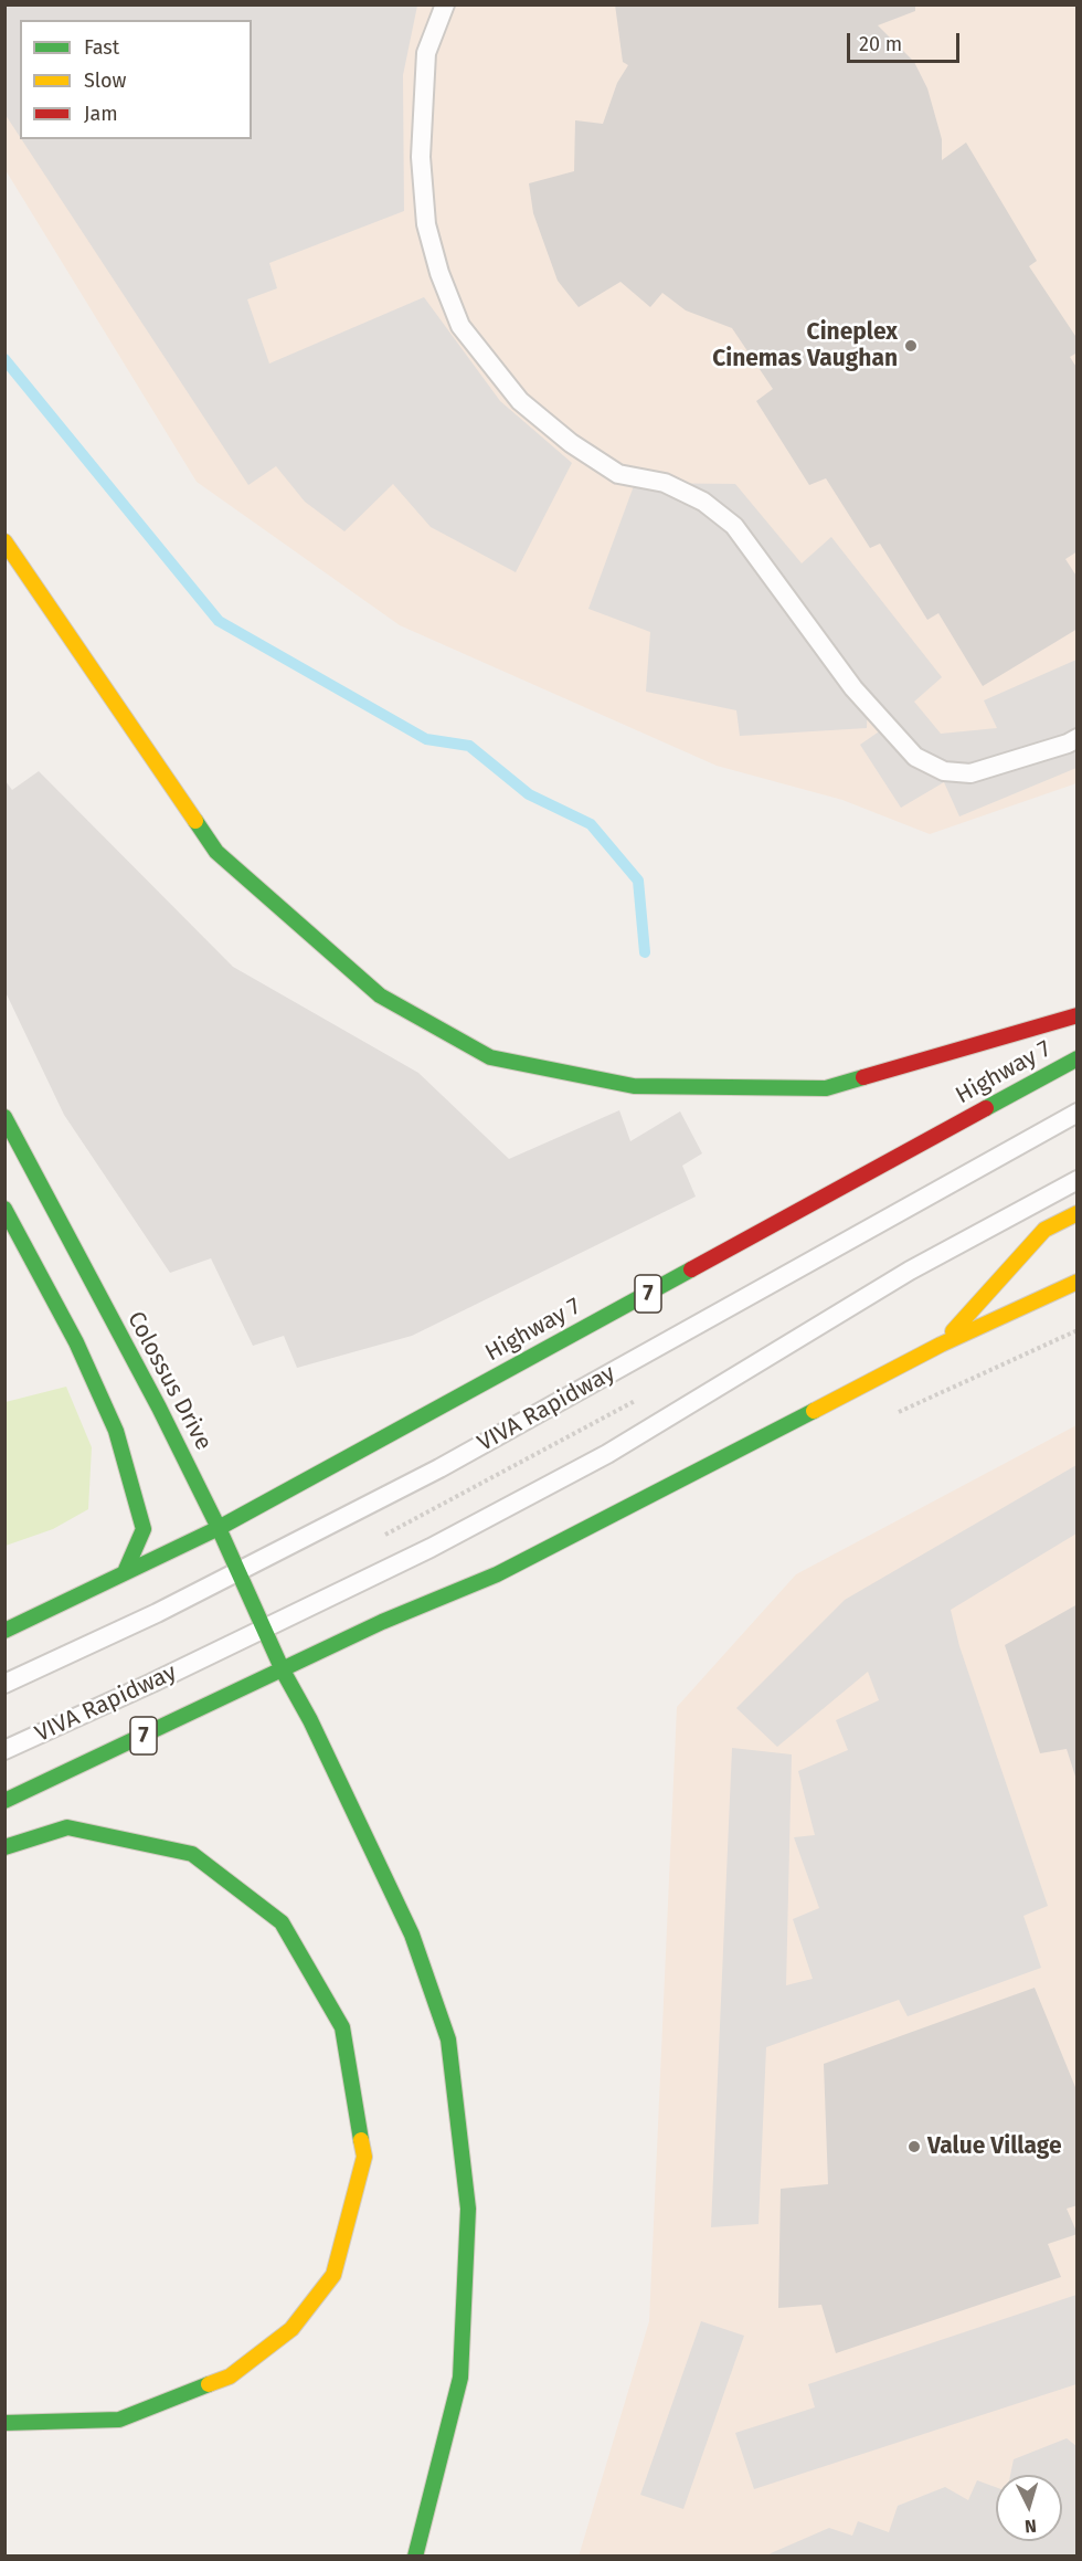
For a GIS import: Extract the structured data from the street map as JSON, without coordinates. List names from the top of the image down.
{
  "streets": {
    "main road": ["Highway 7", "7", "Colossus Drive"],
    "lane": ["VIVA Rapidway"]
  },
  "crossings": [
    ["Highway 7", "Colossus Drive"],
    ["7", "Colossus Drive"],
    ["Colossus Drive", "VIVA Rapidway"]
  ],
  "places": ["Cineplex Cinemas Vaughan", "Value Village"],
  "legend": ["Fast", "Slow", "Jam"],
  "scale_bar": "20 m",
  "north": "bottom"
}
